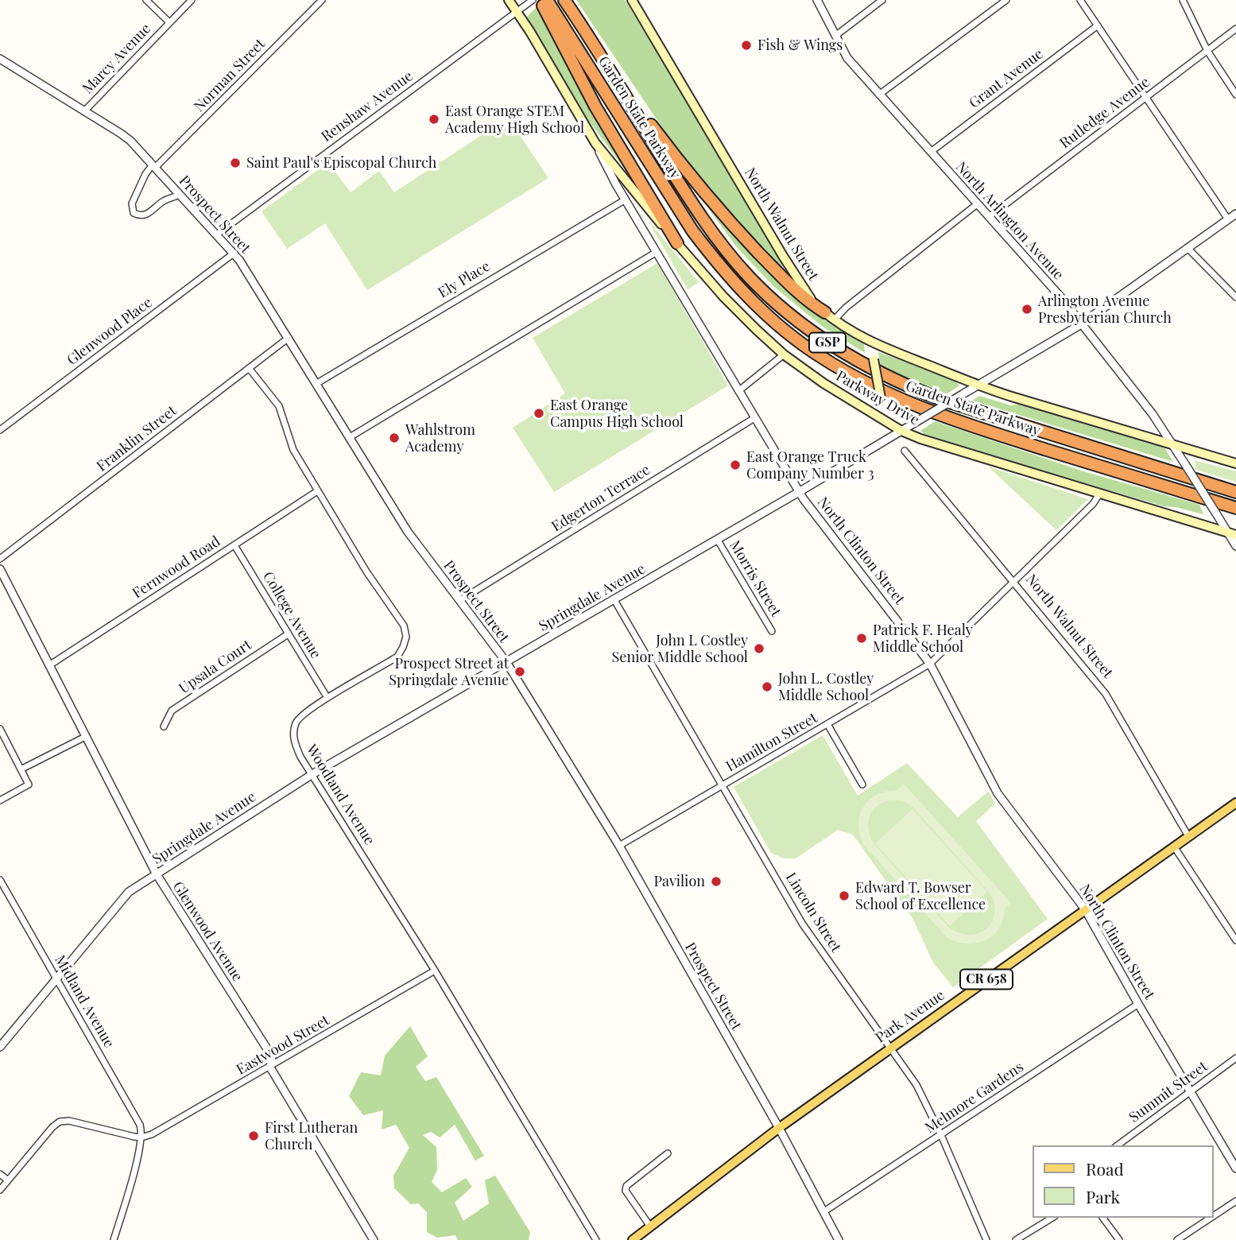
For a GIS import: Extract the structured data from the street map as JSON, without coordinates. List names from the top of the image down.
{
  "streets": {
    "highway": ["Garden State Parkway", "GSP"],
    "main road": [
      "North Walnut Street",
      "Parkway Drive",
      "North Clinton Street",
      "CR 658",
      "Park Avenue"
    ],
    "street": [
      "Marcy Avenue",
      "Norman Street",
      "Grant Avenue",
      "Renshaw Avenue",
      "Rutledge Avenue",
      "Prospect Street",
      "North Arlington Avenue",
      "Ely Place",
      "Glenwood Place",
      "Franklin Street",
      "Edgerton Terrace",
      "Fernwood Road",
      "Morris Street",
      "Springdale Avenue",
      "College Avenue",
      "Upsala Court",
      "Hamilton Street",
      "Woodland Avenue",
      "Lincoln Street",
      "Glenwood Avenue",
      "Midland Avenue",
      "Eastwood Street",
      "Summit Street",
      "Melmore Gardens"
    ]
  },
  "crossings": [
    ["Marcy Avenue", "Prospect Street"],
    ["Norman Street", "Prospect Street"],
    ["Grant Avenue", "North Arlington Avenue"],
    ["Renshaw Avenue", "Prospect Street"],
    ["Renshaw Avenue", "North Clinton Street"],
    ["Rutledge Avenue", "North Arlington Avenue"],
    ["Prospect Street", "Ely Place"],
    ["Prospect Street", "Glenwood Place"],
    ["Prospect Street", "Franklin Street"],
    ["Prospect Street", "Edgerton Terrace"],
    ["Prospect Street", "Springdale Avenue"],
    ["Prospect Street", "Hamilton Street"],
    ["Prospect Street", "Park Avenue"],
    ["Prospect Street", "Melmore Gardens"],
    ["North Arlington Avenue", "Parkway Drive"],
    ["North Arlington Avenue", "Springdale Avenue"],
    ["North Walnut Street", "Springdale Avenue"],
    ["North Walnut Street", "Hamilton Street"],
    ["North Walnut Street", "Park Avenue"],
    ["Ely Place", "North Clinton Street"],
    ["Parkway Drive", "North Clinton Street"],
    ["Parkway Drive", "Springdale Avenue"],
    ["Parkway Drive", "Hamilton Street"],
    ["Franklin Street", "Woodland Avenue"],
    ["Edgerton Terrace", "North Clinton Street"],
    ["North Clinton Street", "Springdale Avenue"],
    ["North Clinton Street", "Hamilton Street"],
    ["North Clinton Street", "Park Avenue"],
    ["North Clinton Street", "Summit Street"],
    ["North Clinton Street", "Melmore Gardens"],
    ["Fernwood Road", "College Avenue"],
    ["Fernwood Road", "Woodland Avenue"],
    ["Fernwood Road", "Glenwood Avenue"],
    ["Morris Street", "Springdale Avenue"],
    ["Springdale Avenue", "Woodland Avenue"],
    ["Springdale Avenue", "Lincoln Street"],
    ["Springdale Avenue", "Glenwood Avenue"],
    ["Springdale Avenue", "Midland Avenue"],
    ["College Avenue", "Upsala Court"],
    ["College Avenue", "Woodland Avenue"],
    ["Hamilton Street", "Lincoln Street"],
    ["Woodland Avenue", "Eastwood Street"],
    ["Lincoln Street", "Park Avenue"],
    ["Lincoln Street", "Melmore Gardens"],
    ["Glenwood Avenue", "Eastwood Street"],
    ["Midland Avenue", "Eastwood Street"]
  ],
  "places": [
    "Fish & Wings",
    "East Orange STEM Academy High School",
    "Saint Paul's Episcopal Church",
    "Arlington Avenue Presbyterian Church",
    "East Orange Campus High School",
    "Wahlstrom Academy",
    "East Orange Truck Company Number 3",
    "Patrick F. Healy Middle School",
    "John L Costley Senior Middle School",
    "Prospect Street at Springdale Avenue",
    "John L. Costley Middle School",
    "Pavilion",
    "Edward T. Bowser School of Excellence",
    "First Lutheran Church"
  ],
  "legend": ["Road", "Park"]
}
